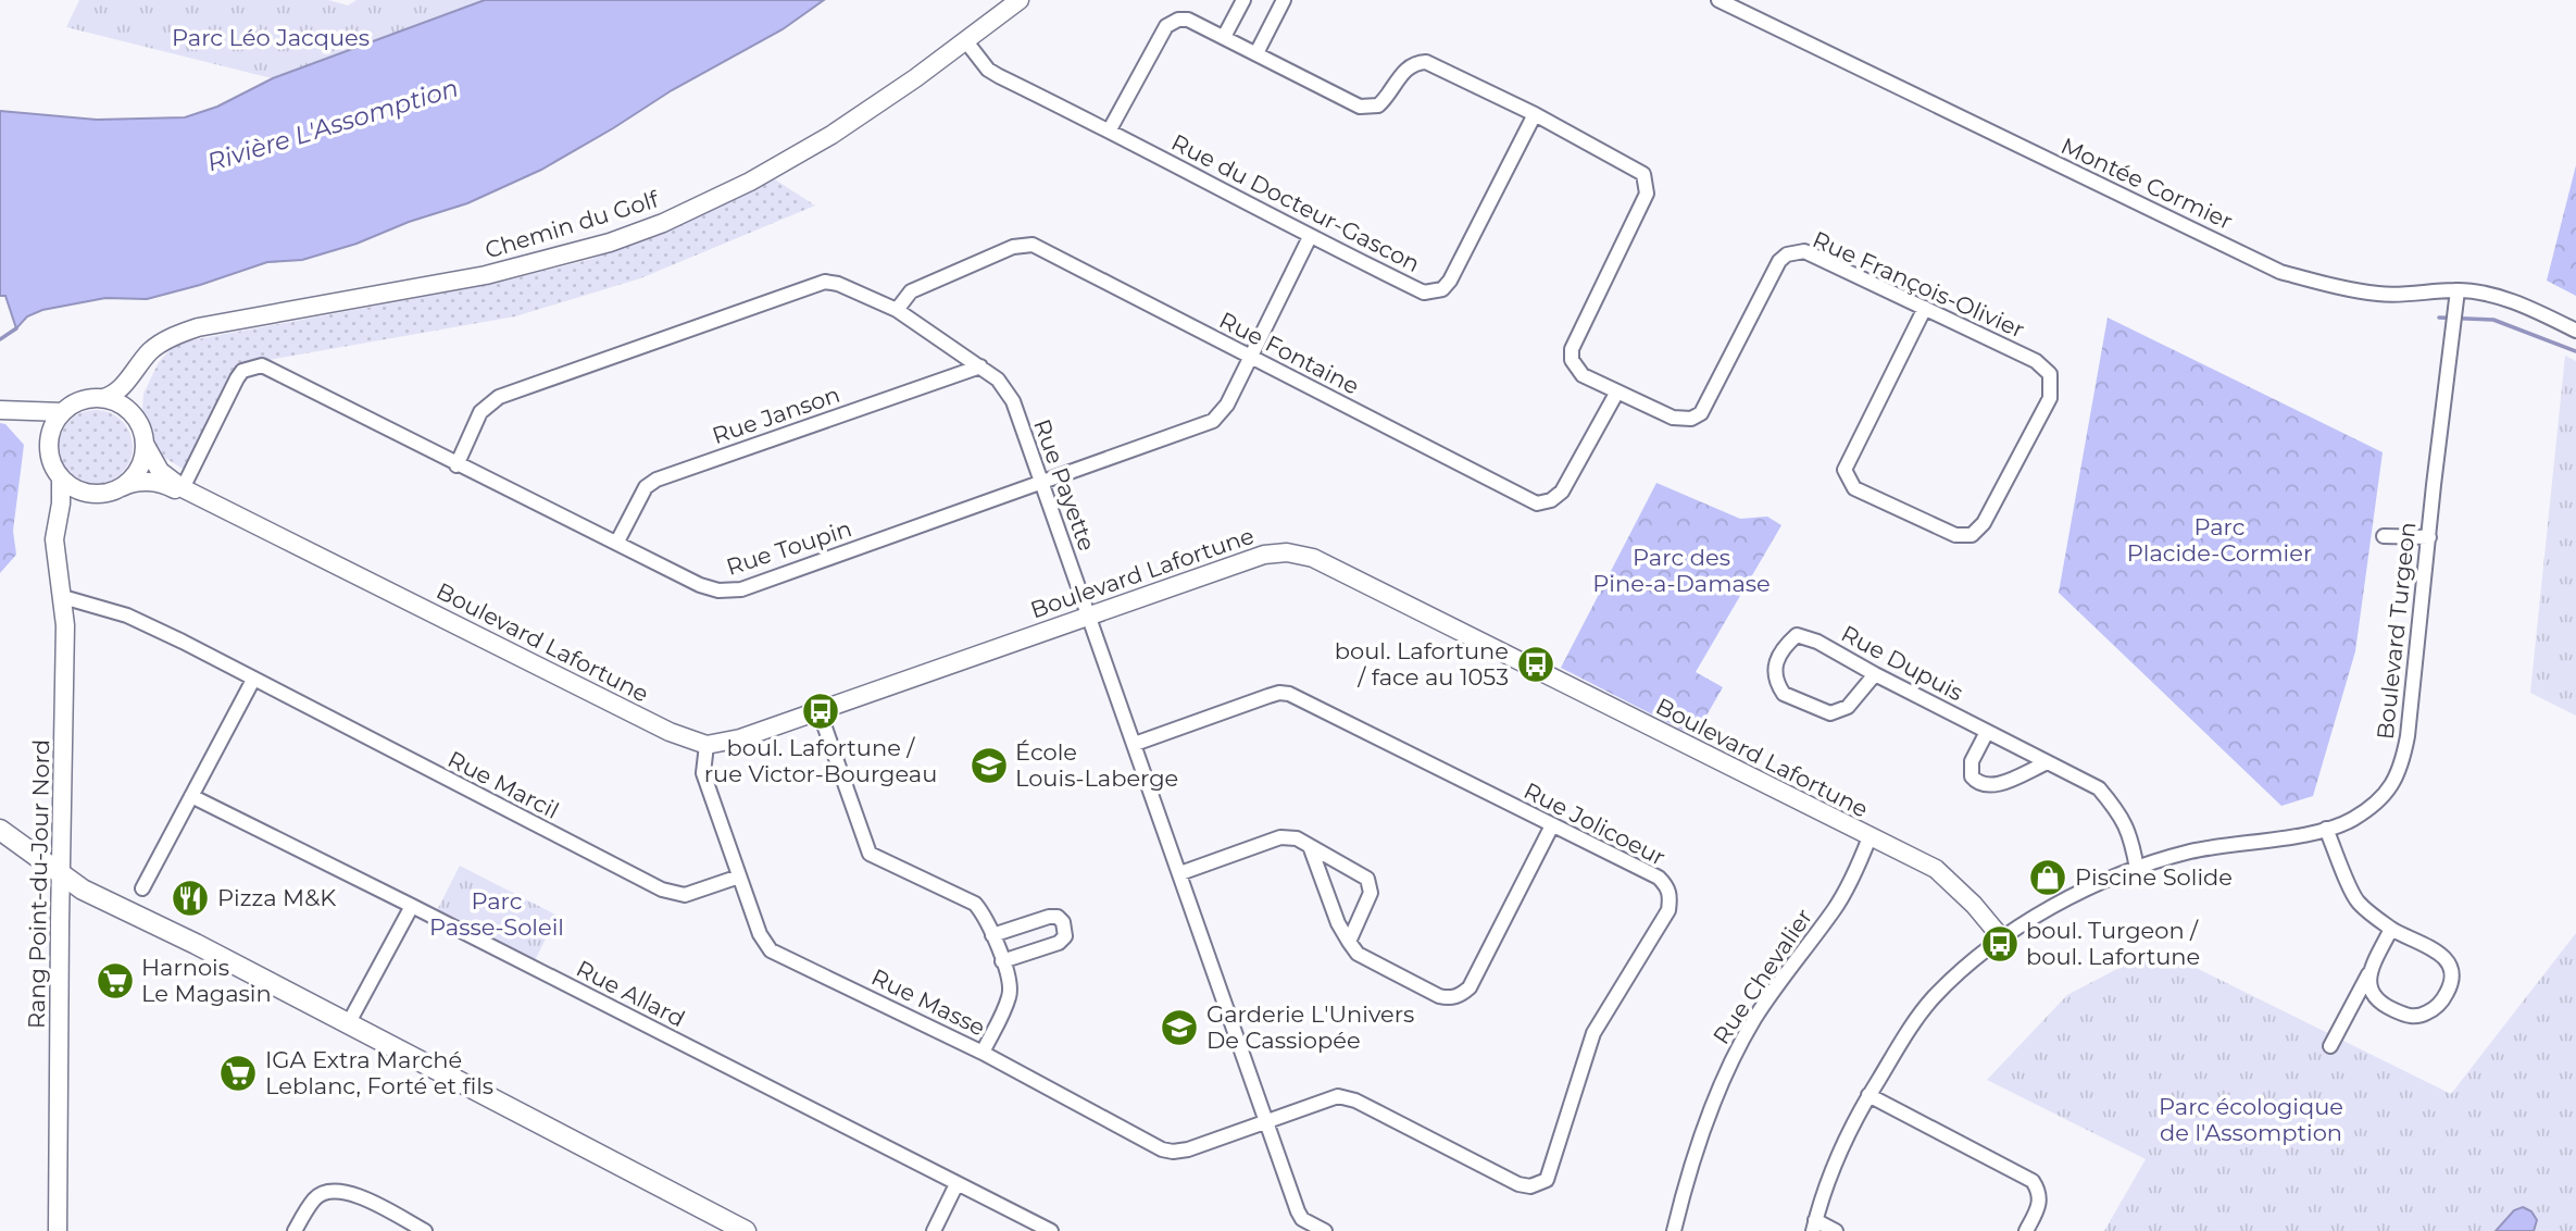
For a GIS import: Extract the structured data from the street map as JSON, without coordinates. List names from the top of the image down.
{
  "streets": {
    "street": [
      "Montée Cormier",
      "Rue du Docteur-Gascon",
      "Chemin du Golf",
      "Rue François-Olivier",
      "Rue Fontaine",
      "Rue Janson",
      "Rue Payette",
      "Rue Toupin",
      "Boulevard Lafortune",
      "Boulevard Turgeon",
      "Rue Dupuis",
      "Rue Marcil",
      "Rue Jolicoeur",
      "Rang Point-du-Jour Nord",
      "Rue Chevalier",
      "Rue Allard",
      "Rue Masse"
    ]
  },
  "crossings": [
    ["Montée Cormier", "Boulevard Turgeon"],
    ["Rue du Docteur-Gascon", "Chemin du Golf"],
    ["Rue du Docteur-Gascon", "Rue François-Olivier"],
    ["Rue du Docteur-Gascon", "Rue Toupin"],
    ["Chemin du Golf", "Boulevard Lafortune"],
    ["Chemin du Golf", "Rang Point-du-Jour Nord"],
    ["Rue François-Olivier", "Rue Fontaine"],
    ["Rue Fontaine", "Rue Payette"],
    ["Rue Fontaine", "Rue Toupin"],
    ["Rue Janson", "Rue Payette"],
    ["Rue Janson", "Rue Toupin"],
    ["Rue Payette", "Rue Toupin"],
    ["Rue Payette", "Boulevard Lafortune"],
    ["Rue Payette", "Rue Jolicoeur"],
    ["Rue Payette", "Rue Masse"],
    ["Rue Toupin", "Boulevard Lafortune"],
    ["Boulevard Lafortune", "Boulevard Turgeon"],
    ["Boulevard Lafortune", "Rang Point-du-Jour Nord"],
    ["Boulevard Lafortune", "Rue Chevalier"],
    ["Boulevard Lafortune", "Rue Masse"],
    ["Boulevard Turgeon", "Rue Dupuis"],
    ["Rue Marcil", "Rang Point-du-Jour Nord"],
    ["Rue Marcil", "Rue Masse"],
    ["Rue Jolicoeur", "Rue Masse"]
  ],
  "water": ["Rivière L'Assomption"],
  "parks": [
    "Parc Léo Jacques",
    "Parc Placide-Cormier",
    "Parc des Pine-a-Damase",
    "Parc Passe-Soleil",
    "Parc écologique de l'Assomption"
  ],
  "places": {
    "bus stop": ["boul. Lafortune / face au 1053", "boul. Lafortune / rue Victor-Bourgeau", "boul. Turgeon / boul. Lafortune"],
    "school or university": ["École Louis-Laberge", "Garderie L'Univers De Cassiopée"],
    "shop": ["Piscine Solide"],
    "restaurant": ["Pizza M&K"],
    "supermarket": ["Harnois Le Magasin", "IGA Extra Marché Leblanc, Forté et fils"]
  }
}
